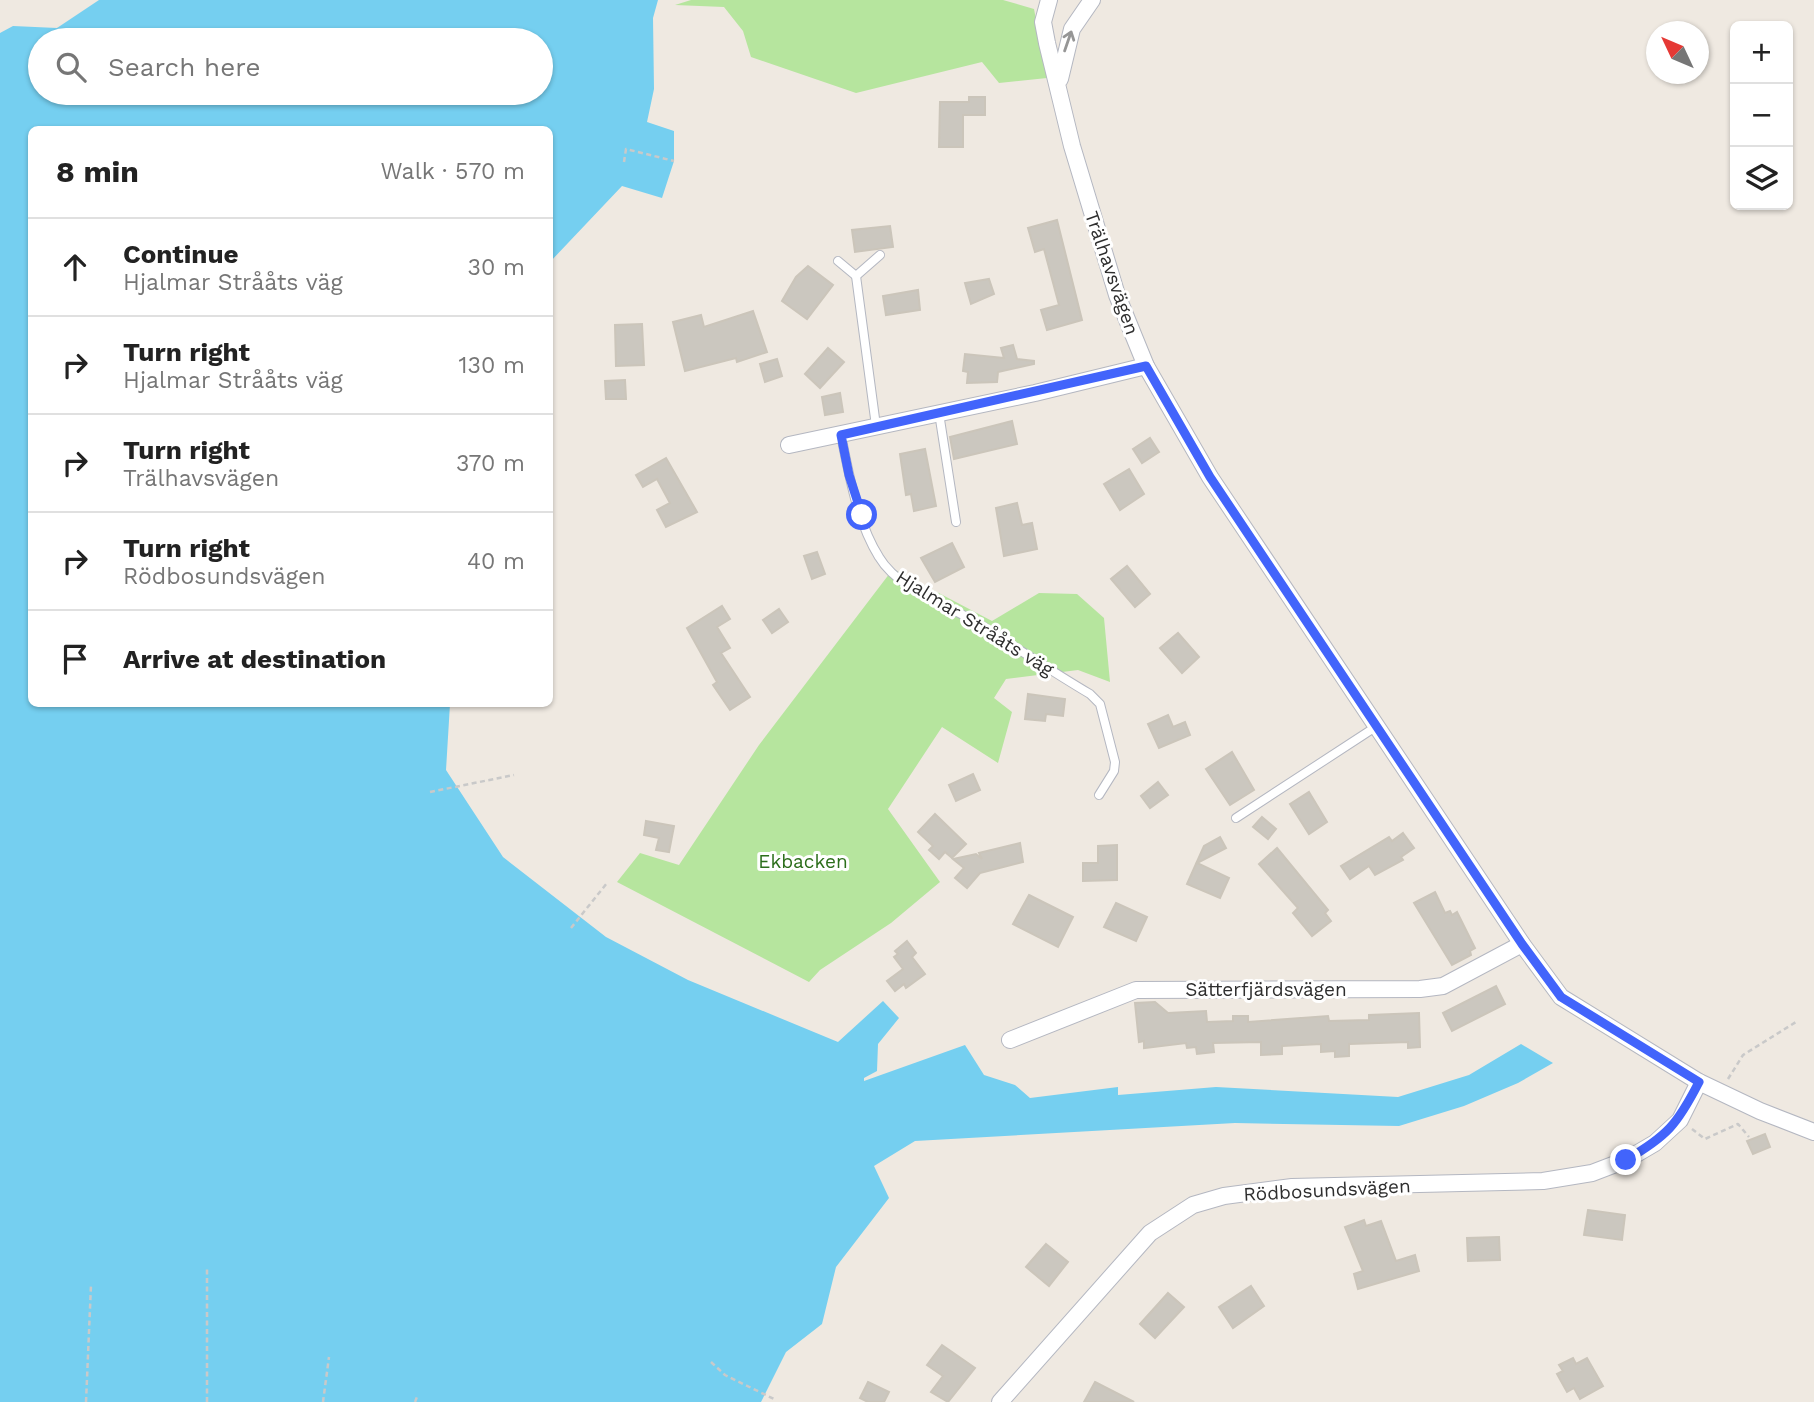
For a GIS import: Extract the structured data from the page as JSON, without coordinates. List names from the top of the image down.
{
  "streets": {
    "street": ["Trälhavsvägen", "Sätterfjärdsvägen", "Rödbosundsvägen"],
    "lane": ["Hjalmar Strååts väg"]
  },
  "crossings": [
    ["Trälhavsvägen", "Sätterfjärdsvägen"],
    ["Trälhavsvägen", "Rödbosundsvägen"]
  ],
  "parks": ["Ekbacken"],
  "north": "top left",
  "page": {
    "map_buttons": ["+", "−"],
    "search": "Search here",
    "heading": ["8 min", "Walk · 570 m"],
    "list": [
      ["Continue", "Hjalmar Strååts väg", "30 m"],
      ["Turn right", "Hjalmar Strååts väg", "130 m"],
      ["Turn right", "Trälhavsvägen", "370 m"],
      ["Turn right", "Rödbosundsvägen", "40 m"],
      "Arrive at destination"
    ]
  }
}
